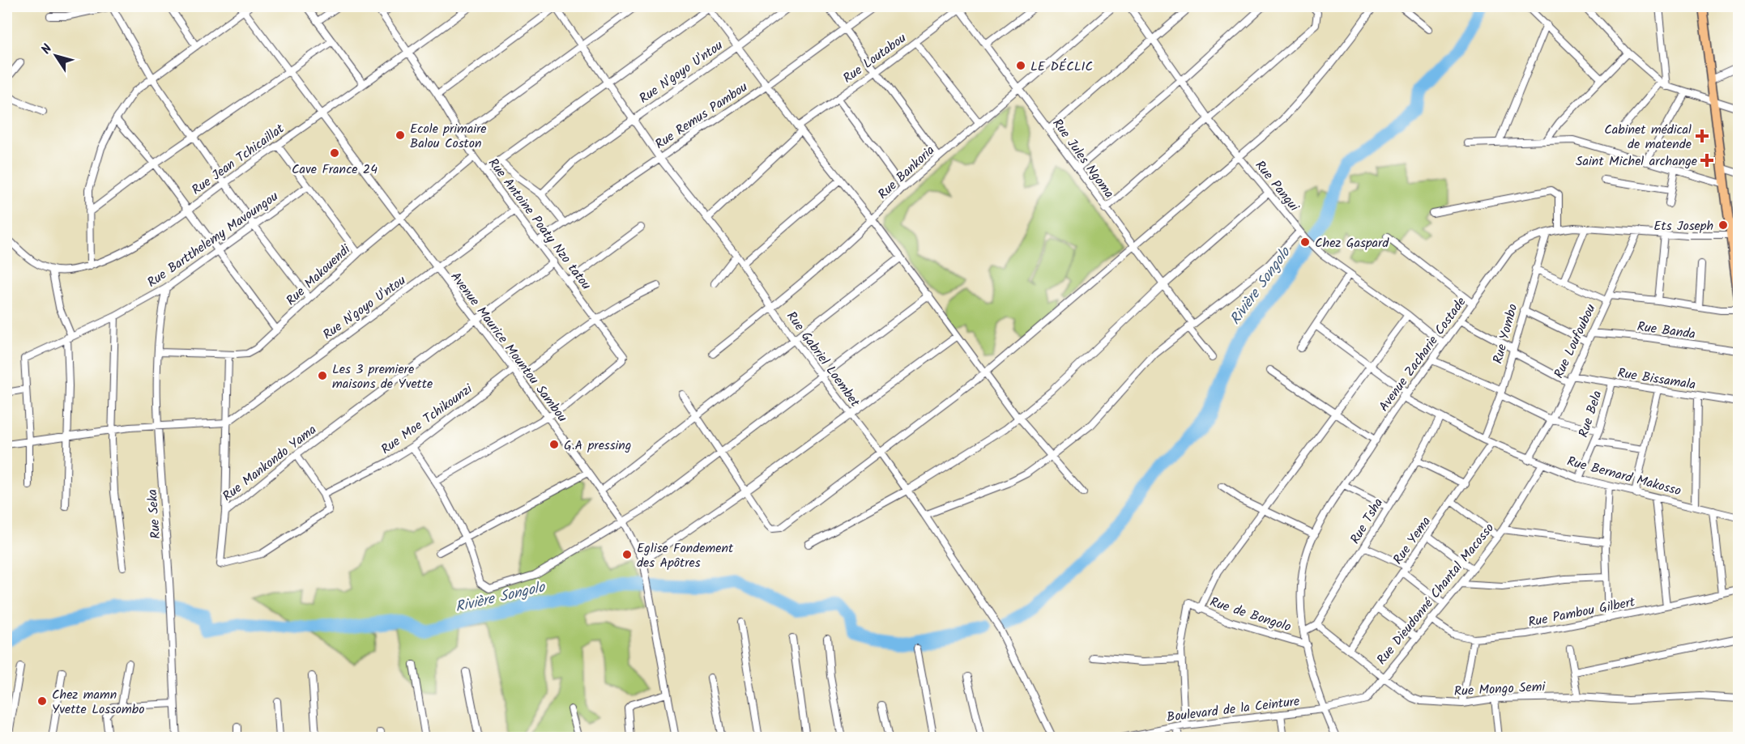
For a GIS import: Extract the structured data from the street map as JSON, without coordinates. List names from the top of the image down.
{
  "streets": {
    "street": [
      "Rue Loutabou",
      "Rue N'goyo U'ntou",
      "Rue Remus Pambou",
      "Rue Jules Ngoma",
      "Rue Jean Tchicaillat",
      "Rue Bankoria",
      "Rue Pangui",
      "Rue Antoine Poaty Nzo tatou",
      "Rue Bartthelemy Mavoungou",
      "Rue Makouendi",
      "Rue Banda",
      "Rue Yombo",
      "Rue Loufoubou",
      "Avenue Maurice Mountou Sambou",
      "Avenue Zacharie Costade",
      "Rue Gabriel Loembet",
      "Rue Bissamala",
      "Rue Bela",
      "Rue Moe Tchikounzi",
      "Rue Mankondo Yama",
      "Rue Bernard Makosso",
      "Rue Seka",
      "Rue Tsha",
      "Rue Yema",
      "Rue Dieudonné Chantal Macosso",
      "Rue Pambou Gilbert",
      "Rue de Bongolo",
      "Rue Mongo Semi",
      "Boulevard de la Ceinture"
    ]
  },
  "crossings": [
    ["Rue Loutabou", "Rue Jules Ngoma"],
    ["Rue Loutabou", "Rue Gabriel Loembet"],
    ["Rue N'goyo U'ntou", "Rue Antoine Poaty Nzo tatou"],
    ["Rue N'goyo U'ntou", "Avenue Maurice Mountou Sambou"],
    ["Rue N'goyo U'ntou", "Rue Gabriel Loembet"],
    ["Rue N'goyo U'ntou", "Rue Mankondo Yama"],
    ["Rue Remus Pambou", "Rue Antoine Poaty Nzo tatou"],
    ["Rue Remus Pambou", "Rue Gabriel Loembet"],
    ["Rue Jules Ngoma", "Rue Bankoria"],
    ["Rue Jean Tchicaillat", "Rue Antoine Poaty Nzo tatou"],
    ["Rue Jean Tchicaillat", "Avenue Maurice Mountou Sambou"],
    ["Rue Bankoria", "Rue Gabriel Loembet"],
    ["Rue Pangui", "Avenue Zacharie Costade"],
    ["Rue Antoine Poaty Nzo tatou", "Rue Makouendi"],
    ["Rue Antoine Poaty Nzo tatou", "Avenue Maurice Mountou Sambou"],
    ["Rue Antoine Poaty Nzo tatou", "Rue Mankondo Yama"],
    ["Rue Bartthelemy Mavoungou", "Rue Seka"],
    ["Rue Makouendi", "Avenue Maurice Mountou Sambou"],
    ["Rue Makouendi", "Rue Mankondo Yama"],
    ["Rue Makouendi", "Rue Seka"],
    ["Rue Banda", "Rue Loufoubou"],
    ["Rue Yombo", "Avenue Zacharie Costade"],
    ["Rue Yombo", "Rue Bissamala"],
    ["Rue Yombo", "Rue Bernard Makosso"],
    ["Rue Loufoubou", "Avenue Zacharie Costade"],
    ["Rue Loufoubou", "Rue Bissamala"],
    ["Rue Loufoubou", "Rue Bernard Makosso"],
    ["Avenue Maurice Mountou Sambou", "Rue Moe Tchikounzi"],
    ["Avenue Maurice Mountou Sambou", "Rue Mankondo Yama"],
    ["Avenue Zacharie Costade", "Rue Bissamala"],
    ["Avenue Zacharie Costade", "Rue Bernard Makosso"],
    ["Avenue Zacharie Costade", "Rue Dieudonné Chantal Macosso"],
    ["Avenue Zacharie Costade", "Rue de Bongolo"],
    ["Avenue Zacharie Costade", "Boulevard de la Ceinture"],
    ["Rue Bissamala", "Rue Bela"],
    ["Rue Bela", "Rue Bernard Makosso"],
    ["Rue Bernard Makosso", "Rue Tsha"],
    ["Rue Bernard Makosso", "Rue Yema"],
    ["Rue Bernard Makosso", "Rue Dieudonné Chantal Macosso"],
    ["Rue Tsha", "Rue Mongo Semi"],
    ["Rue Yema", "Rue Mongo Semi"],
    ["Rue Dieudonné Chantal Macosso", "Rue Pambou Gilbert"],
    ["Rue Dieudonné Chantal Macosso", "Rue Mongo Semi"],
    ["Rue Dieudonné Chantal Macosso", "Boulevard de la Ceinture"]
  ],
  "water": ["Rivière Songolo"],
  "places": {
    "other": [
      "LE DÉCLIC",
      "Ecole primaire Balou Coston",
      "Cave France 24",
      "Ets Joseph",
      "Chez Gaspard",
      "Les 3 premiere maisons de Yvette",
      "G.A pressing",
      "Eglise Fondement des Apôtres",
      "Chez mamn Yvette Lossombo"
    ],
    "health": ["Cabinet médical de matende", "Saint Michel archange"]
  },
  "north": "top left"
}
